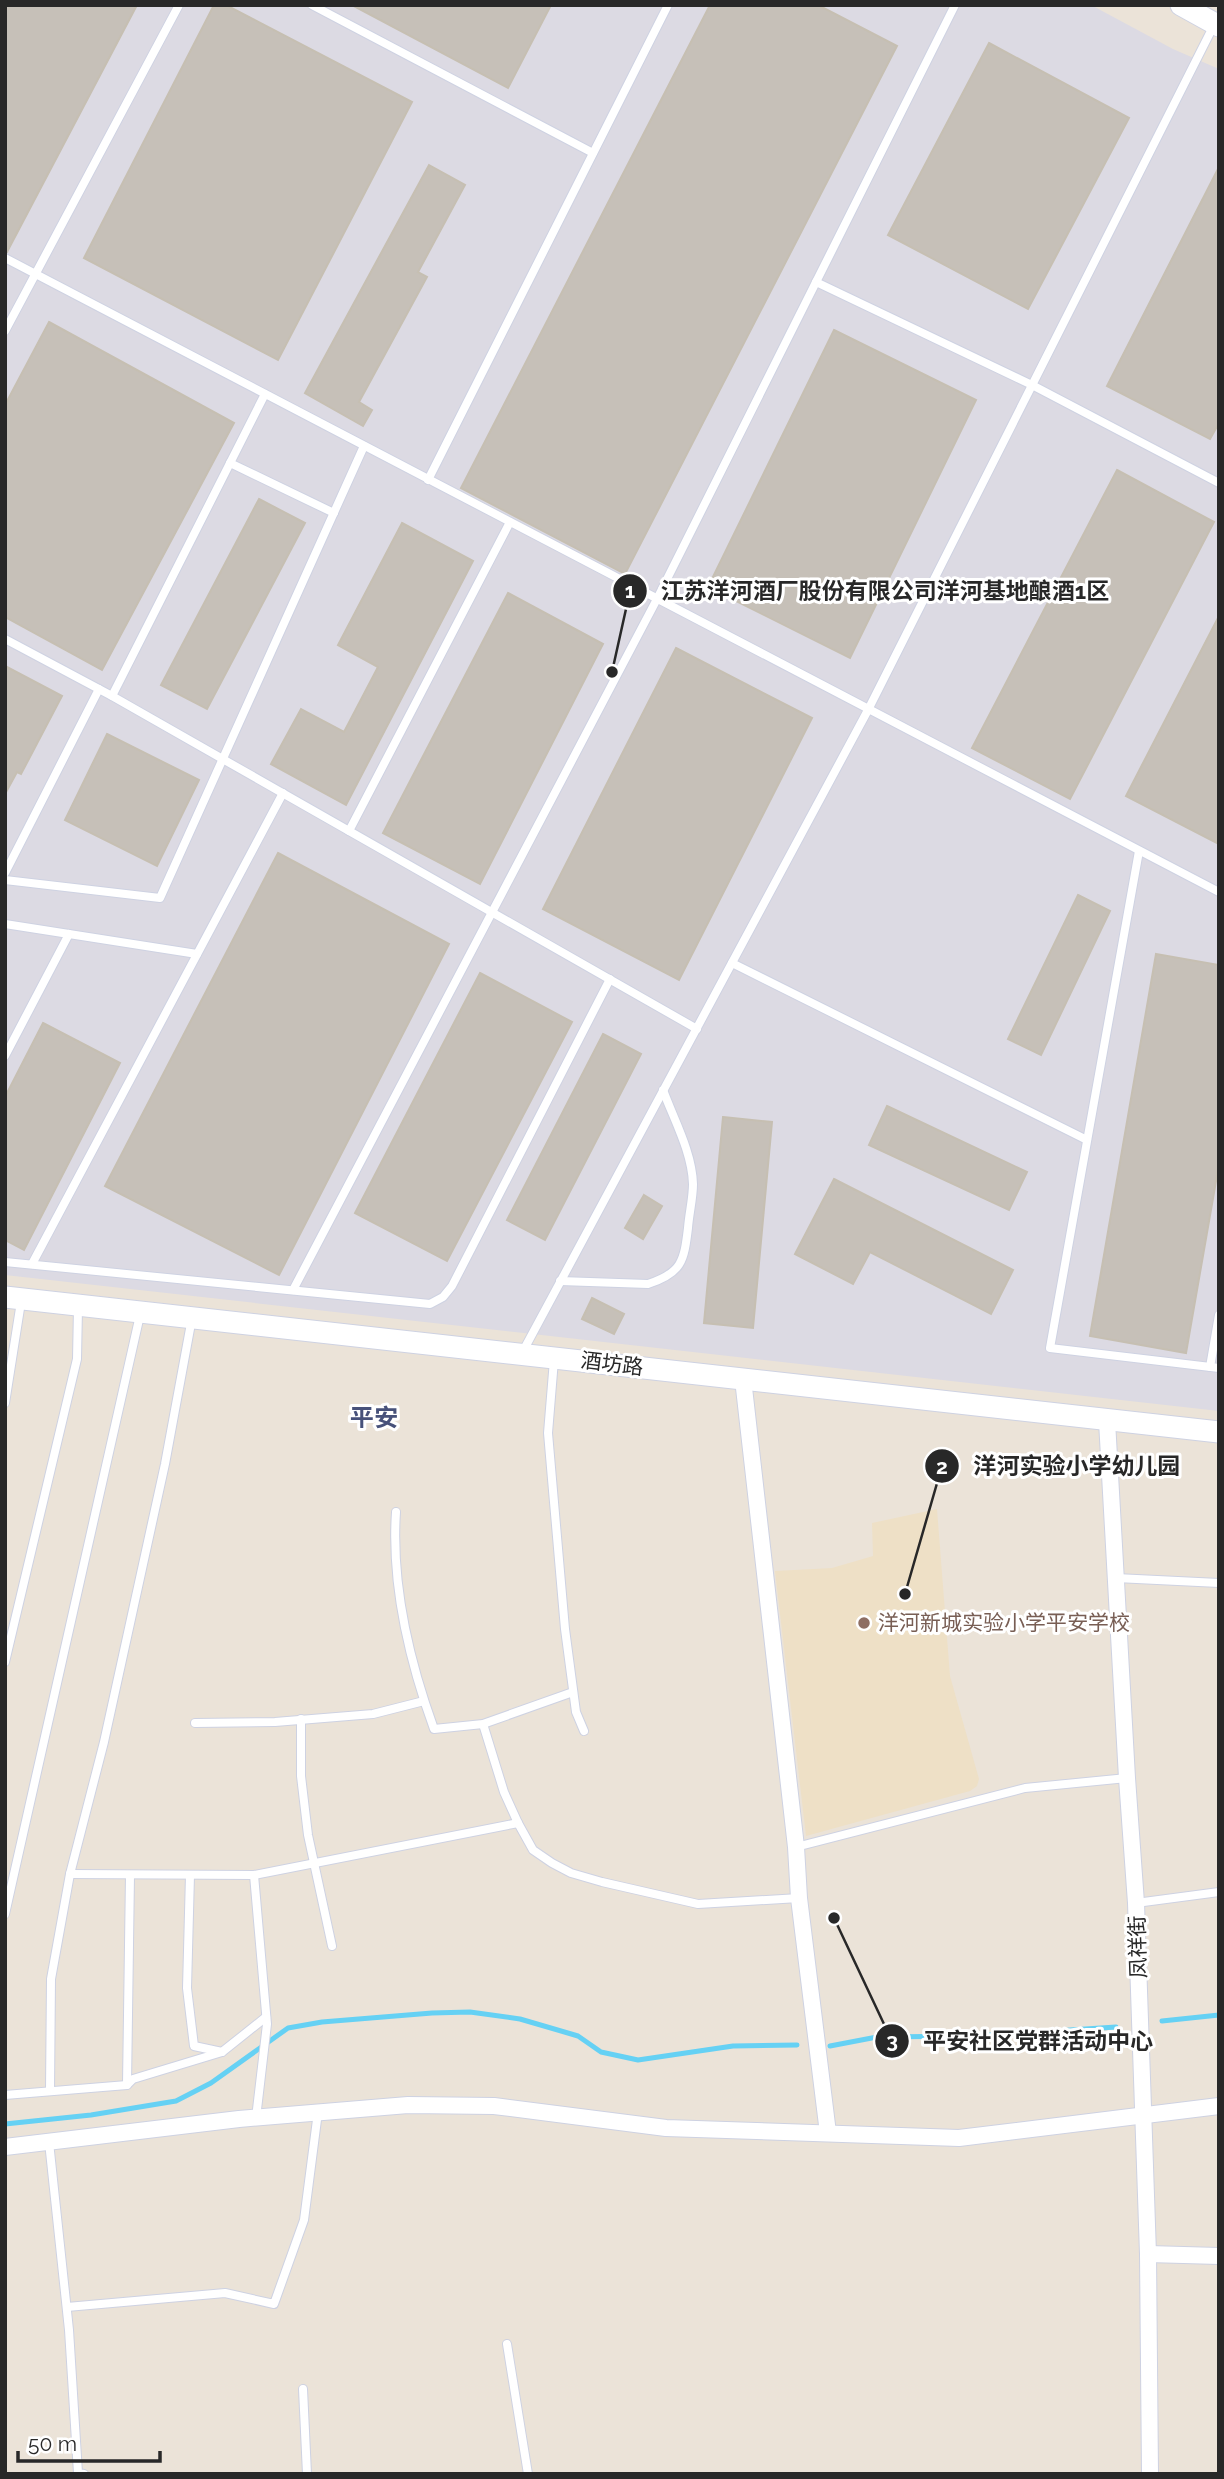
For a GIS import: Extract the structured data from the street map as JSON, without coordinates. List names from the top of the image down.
{
  "streets": {
    "street": ["酒坊路", "凤祥街"]
  },
  "crossings": [
    ["酒坊路", "凤祥街"]
  ],
  "districts": ["平安"],
  "places": [
    "江苏洋河酒厂股份有限公司洋河基地酿酒1区",
    "洋河实验小学幼儿园",
    "洋河新城实验小学平安学校",
    "平安社区党群活动中心"
  ],
  "scale_bar": "50 m"
}
